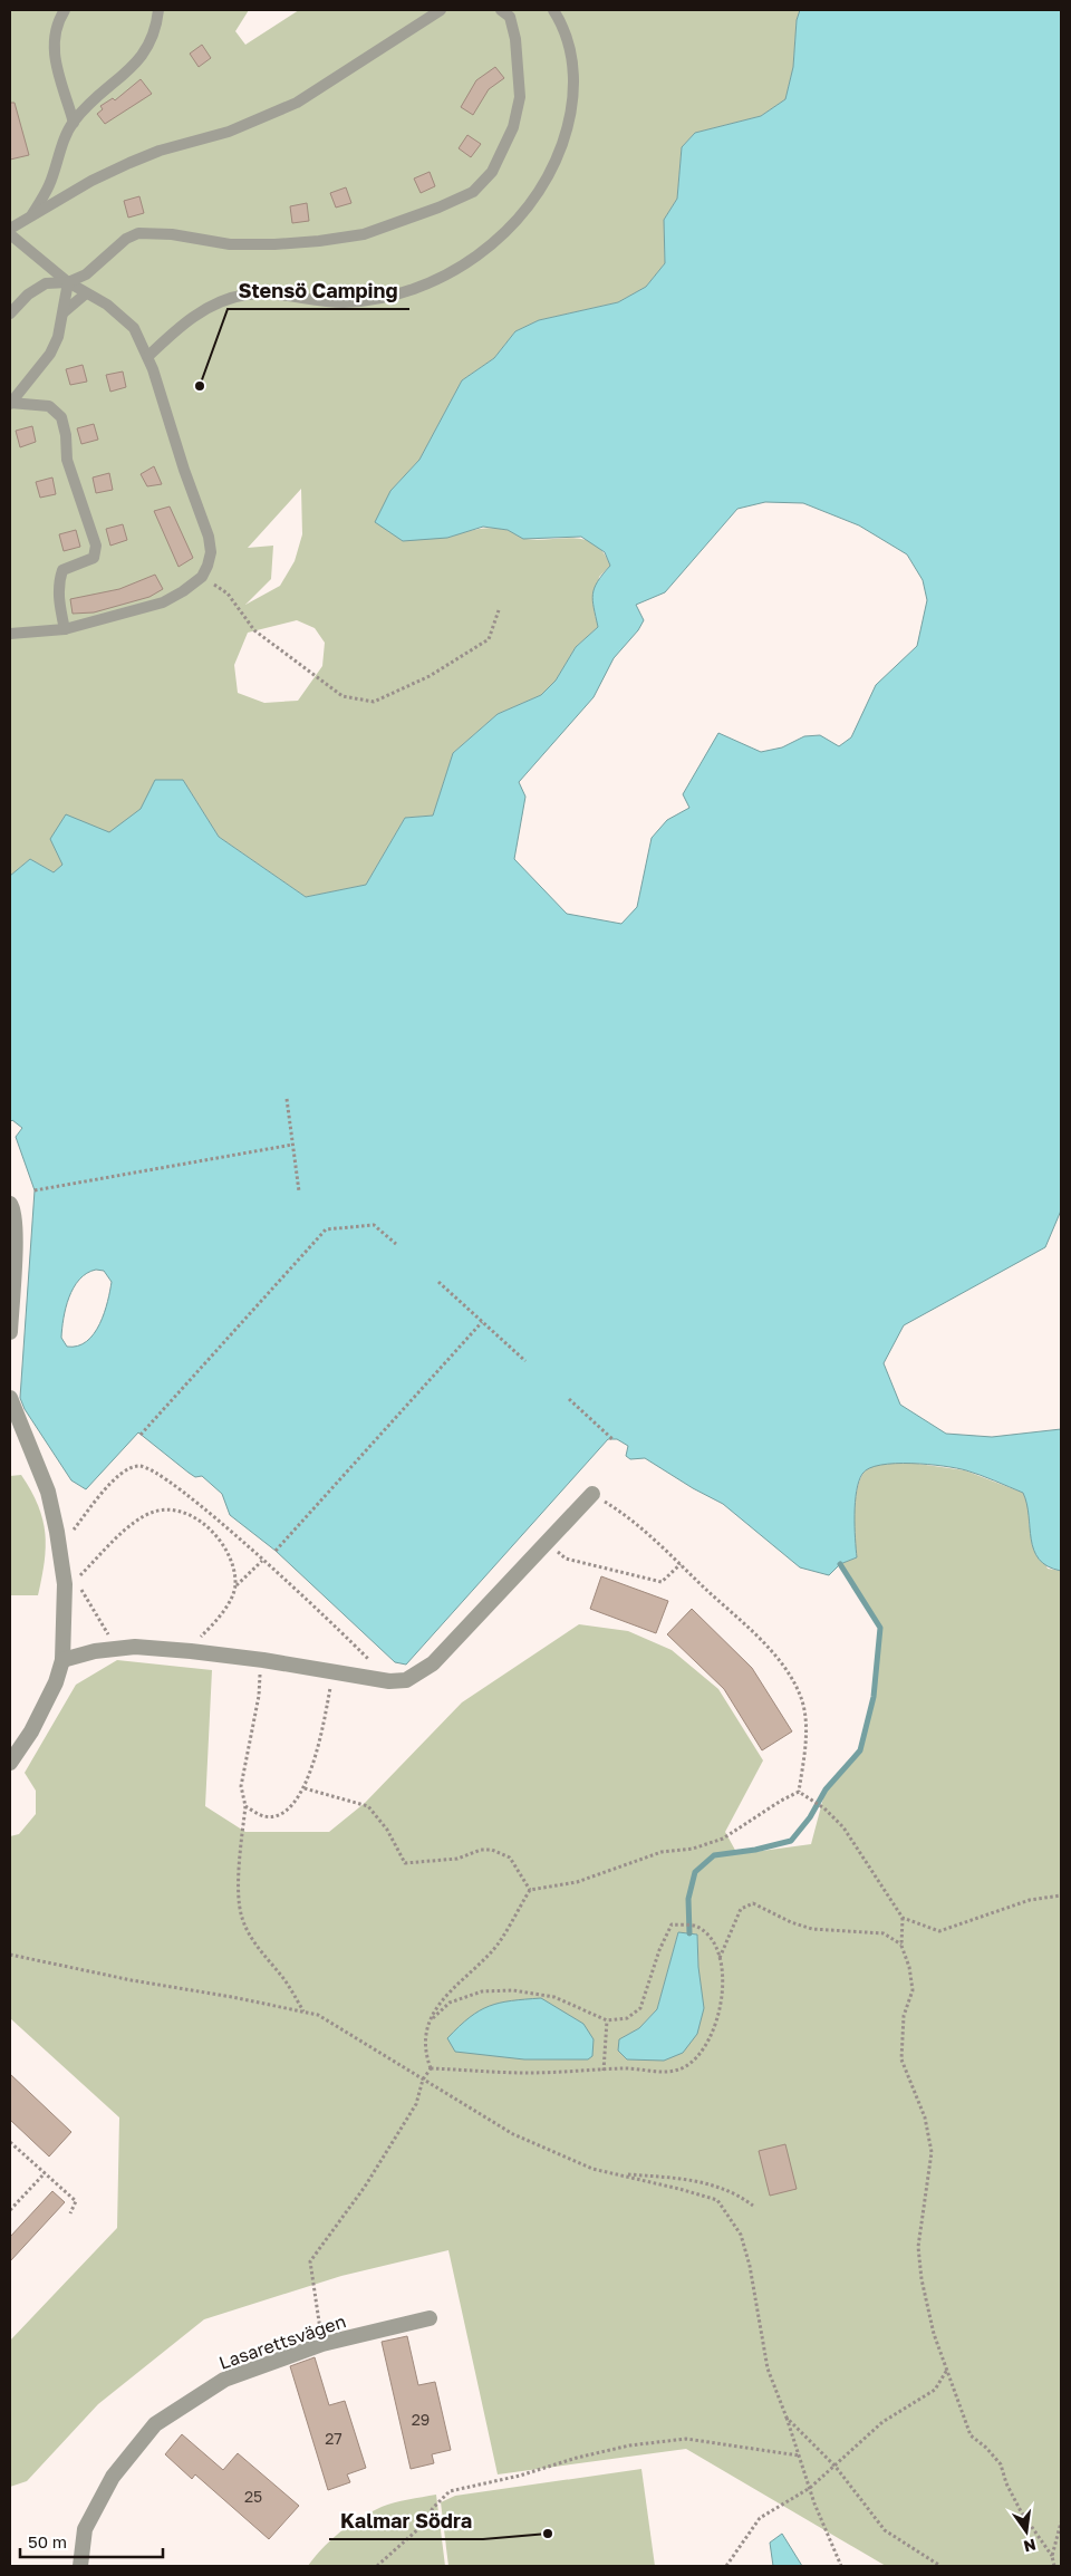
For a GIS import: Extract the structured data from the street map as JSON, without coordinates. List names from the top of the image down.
{
  "streets": {
    "street": ["Lasarettsvägen"]
  },
  "places": ["Stensö Camping", "Kalmar Södra"],
  "house_numbers": ["29", "27", "25"],
  "scale_bar": "50 m",
  "north": "bottom"
}
